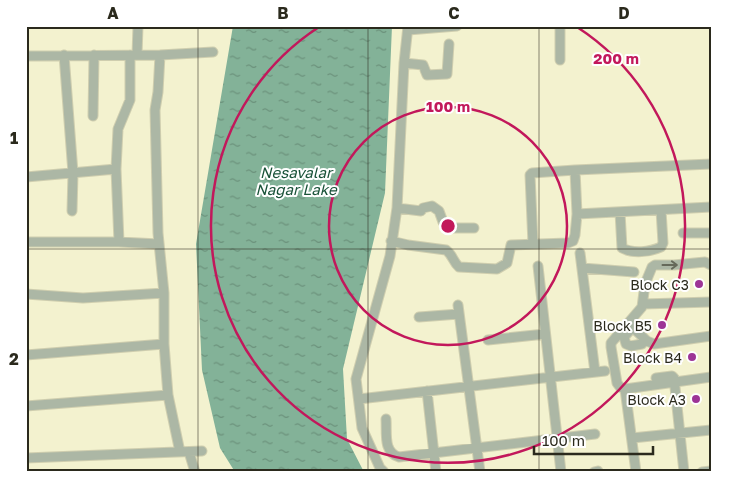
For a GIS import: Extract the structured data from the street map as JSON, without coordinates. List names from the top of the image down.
{
  "water": ["Nesavalar Nagar Lake"],
  "places": [
    "Block C3",
    "Block B5",
    "Block B4",
    "Block A3"
  ],
  "scale_bar": "100 m",
  "grid": {
    "columns": [
      "A",
      "B",
      "C",
      "D"
    ],
    "rows": ["1", "2"]
  },
  "rings": ["200 m", "100 m"]
}
